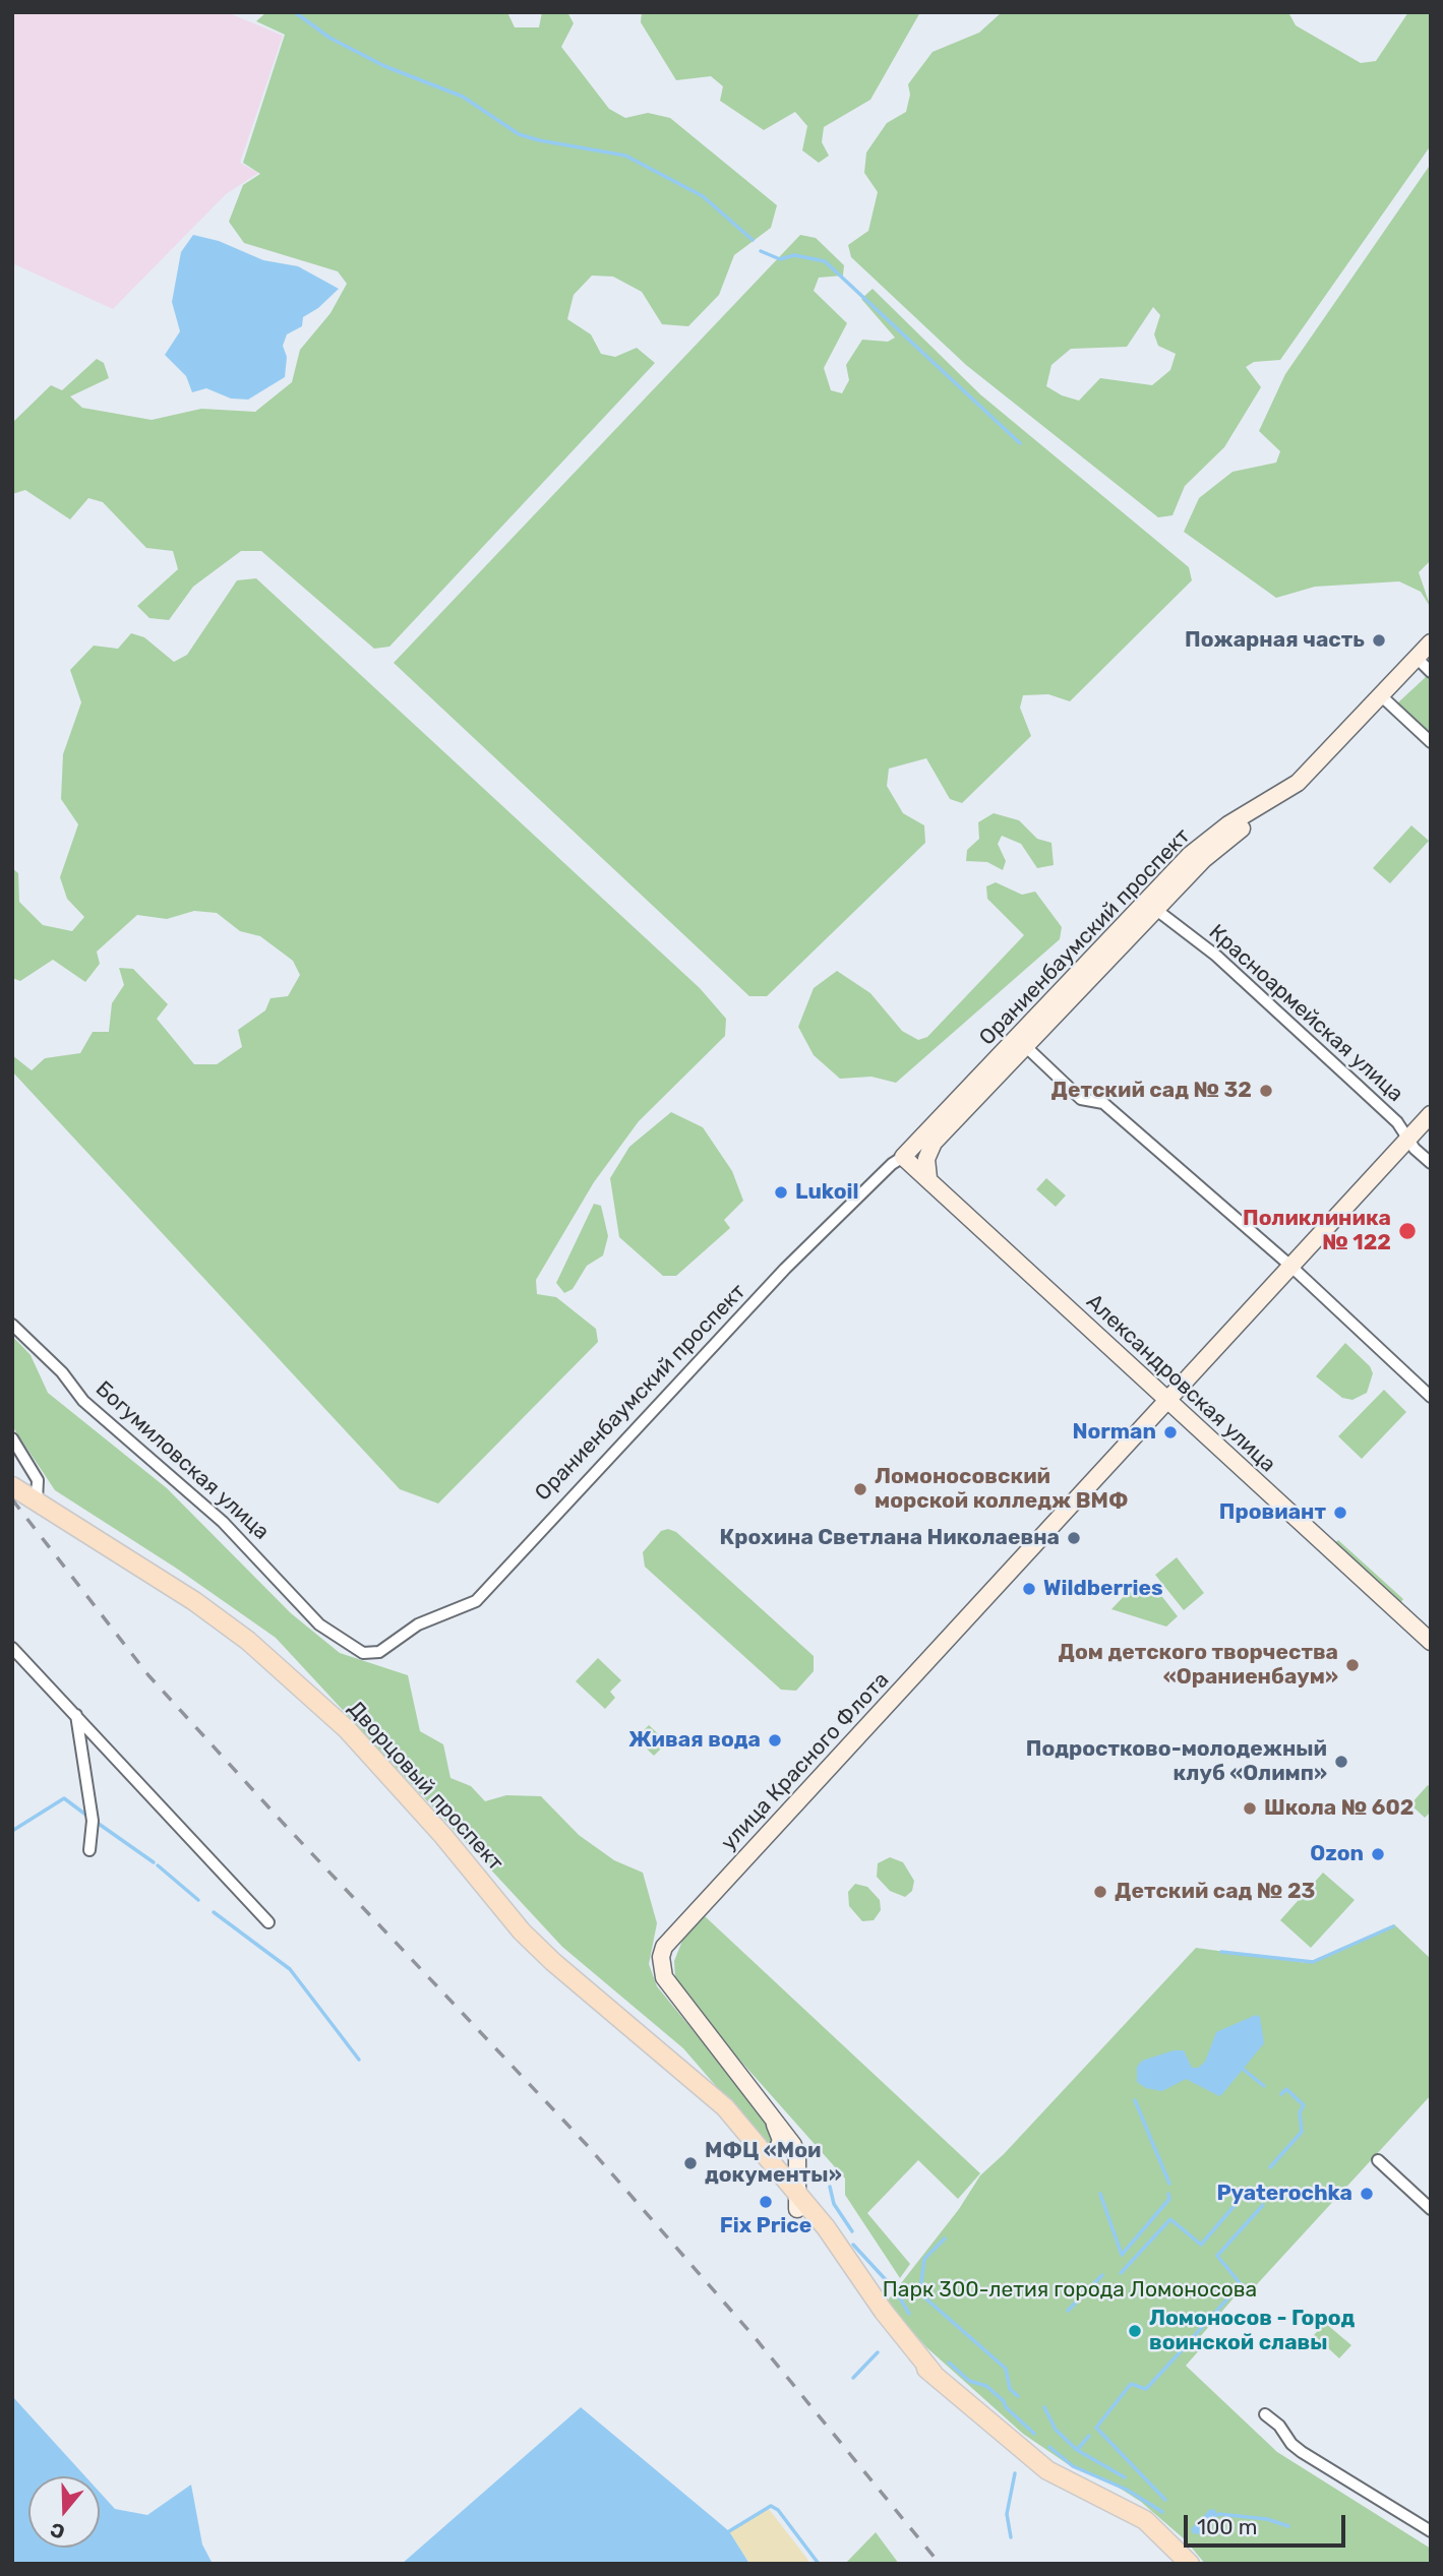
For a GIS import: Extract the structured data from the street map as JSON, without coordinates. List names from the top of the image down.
{
  "streets": {
    "main road": [
      "Ораниенбаумский проспект",
      "Александровская улица",
      "улица Красного Флота",
      "Дворцовый проспект"
    ],
    "street": ["Красноармейская улица", "Богумиловская улица"]
  },
  "crossings": [
    ["Ораниенбаумский проспект", "Красноармейская улица"],
    ["Ораниенбаумский проспект", "Александровская улица"],
    ["Ораниенбаумский проспект", "Богумиловская улица"],
    ["Красноармейская улица", "улица Красного Флота"],
    ["Александровская улица", "улица Красного Флота"],
    ["улица Красного Флота", "Дворцовый проспект"]
  ],
  "parks": ["Парк 300-летия города Ломоносова"],
  "places": [
    "Пожарная часть",
    "Детский сад № 32",
    "Lukoil",
    "Поликлиника № 122",
    "Norman",
    "Ломоносовский морской колледж ВМФ",
    "Провиант",
    "Крохина Светлана Николаевна",
    "Wildberries",
    "Дом детского творчества «Ораниенбаум»",
    "Живая вода",
    "Подростково-молодежный клуб «Олимп»",
    "Школа № 602",
    "Ozon",
    "Детский сад № 23",
    "МФЦ «Мои документы»",
    "Pyaterochka",
    "Fix Price",
    "Ломоносов - Город воинской славы"
  ],
  "scale_bar": "100 m",
  "north": "bottom"
}
